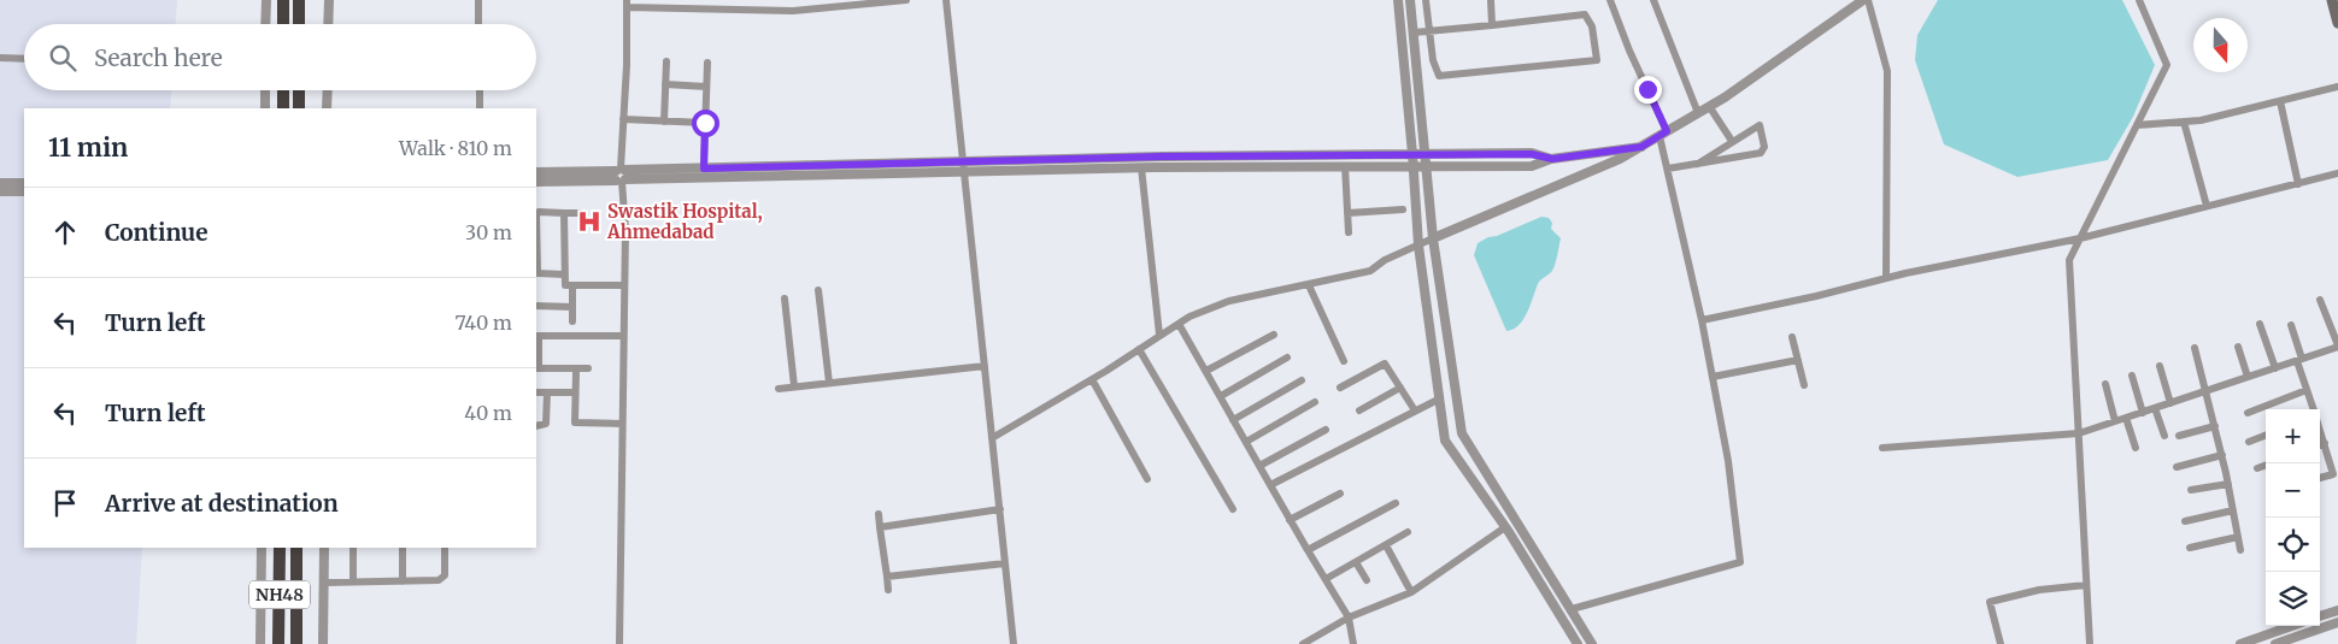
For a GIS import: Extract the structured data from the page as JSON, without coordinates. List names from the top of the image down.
{
  "streets": {
    "highway": ["NH48"]
  },
  "places": {
    "hospital": ["Swastik Hospital, Ahmedabad"]
  },
  "north": "bottom",
  "page": {
    "search": "Search here",
    "heading": ["11 min", "Walk · 810 m"],
    "list": [
      ["Continue", "30 m"],
      ["Turn left", "740 m"],
      ["Turn left", "40 m"],
      "Arrive at destination"
    ],
    "map_buttons": ["+", "−"]
  }
}
